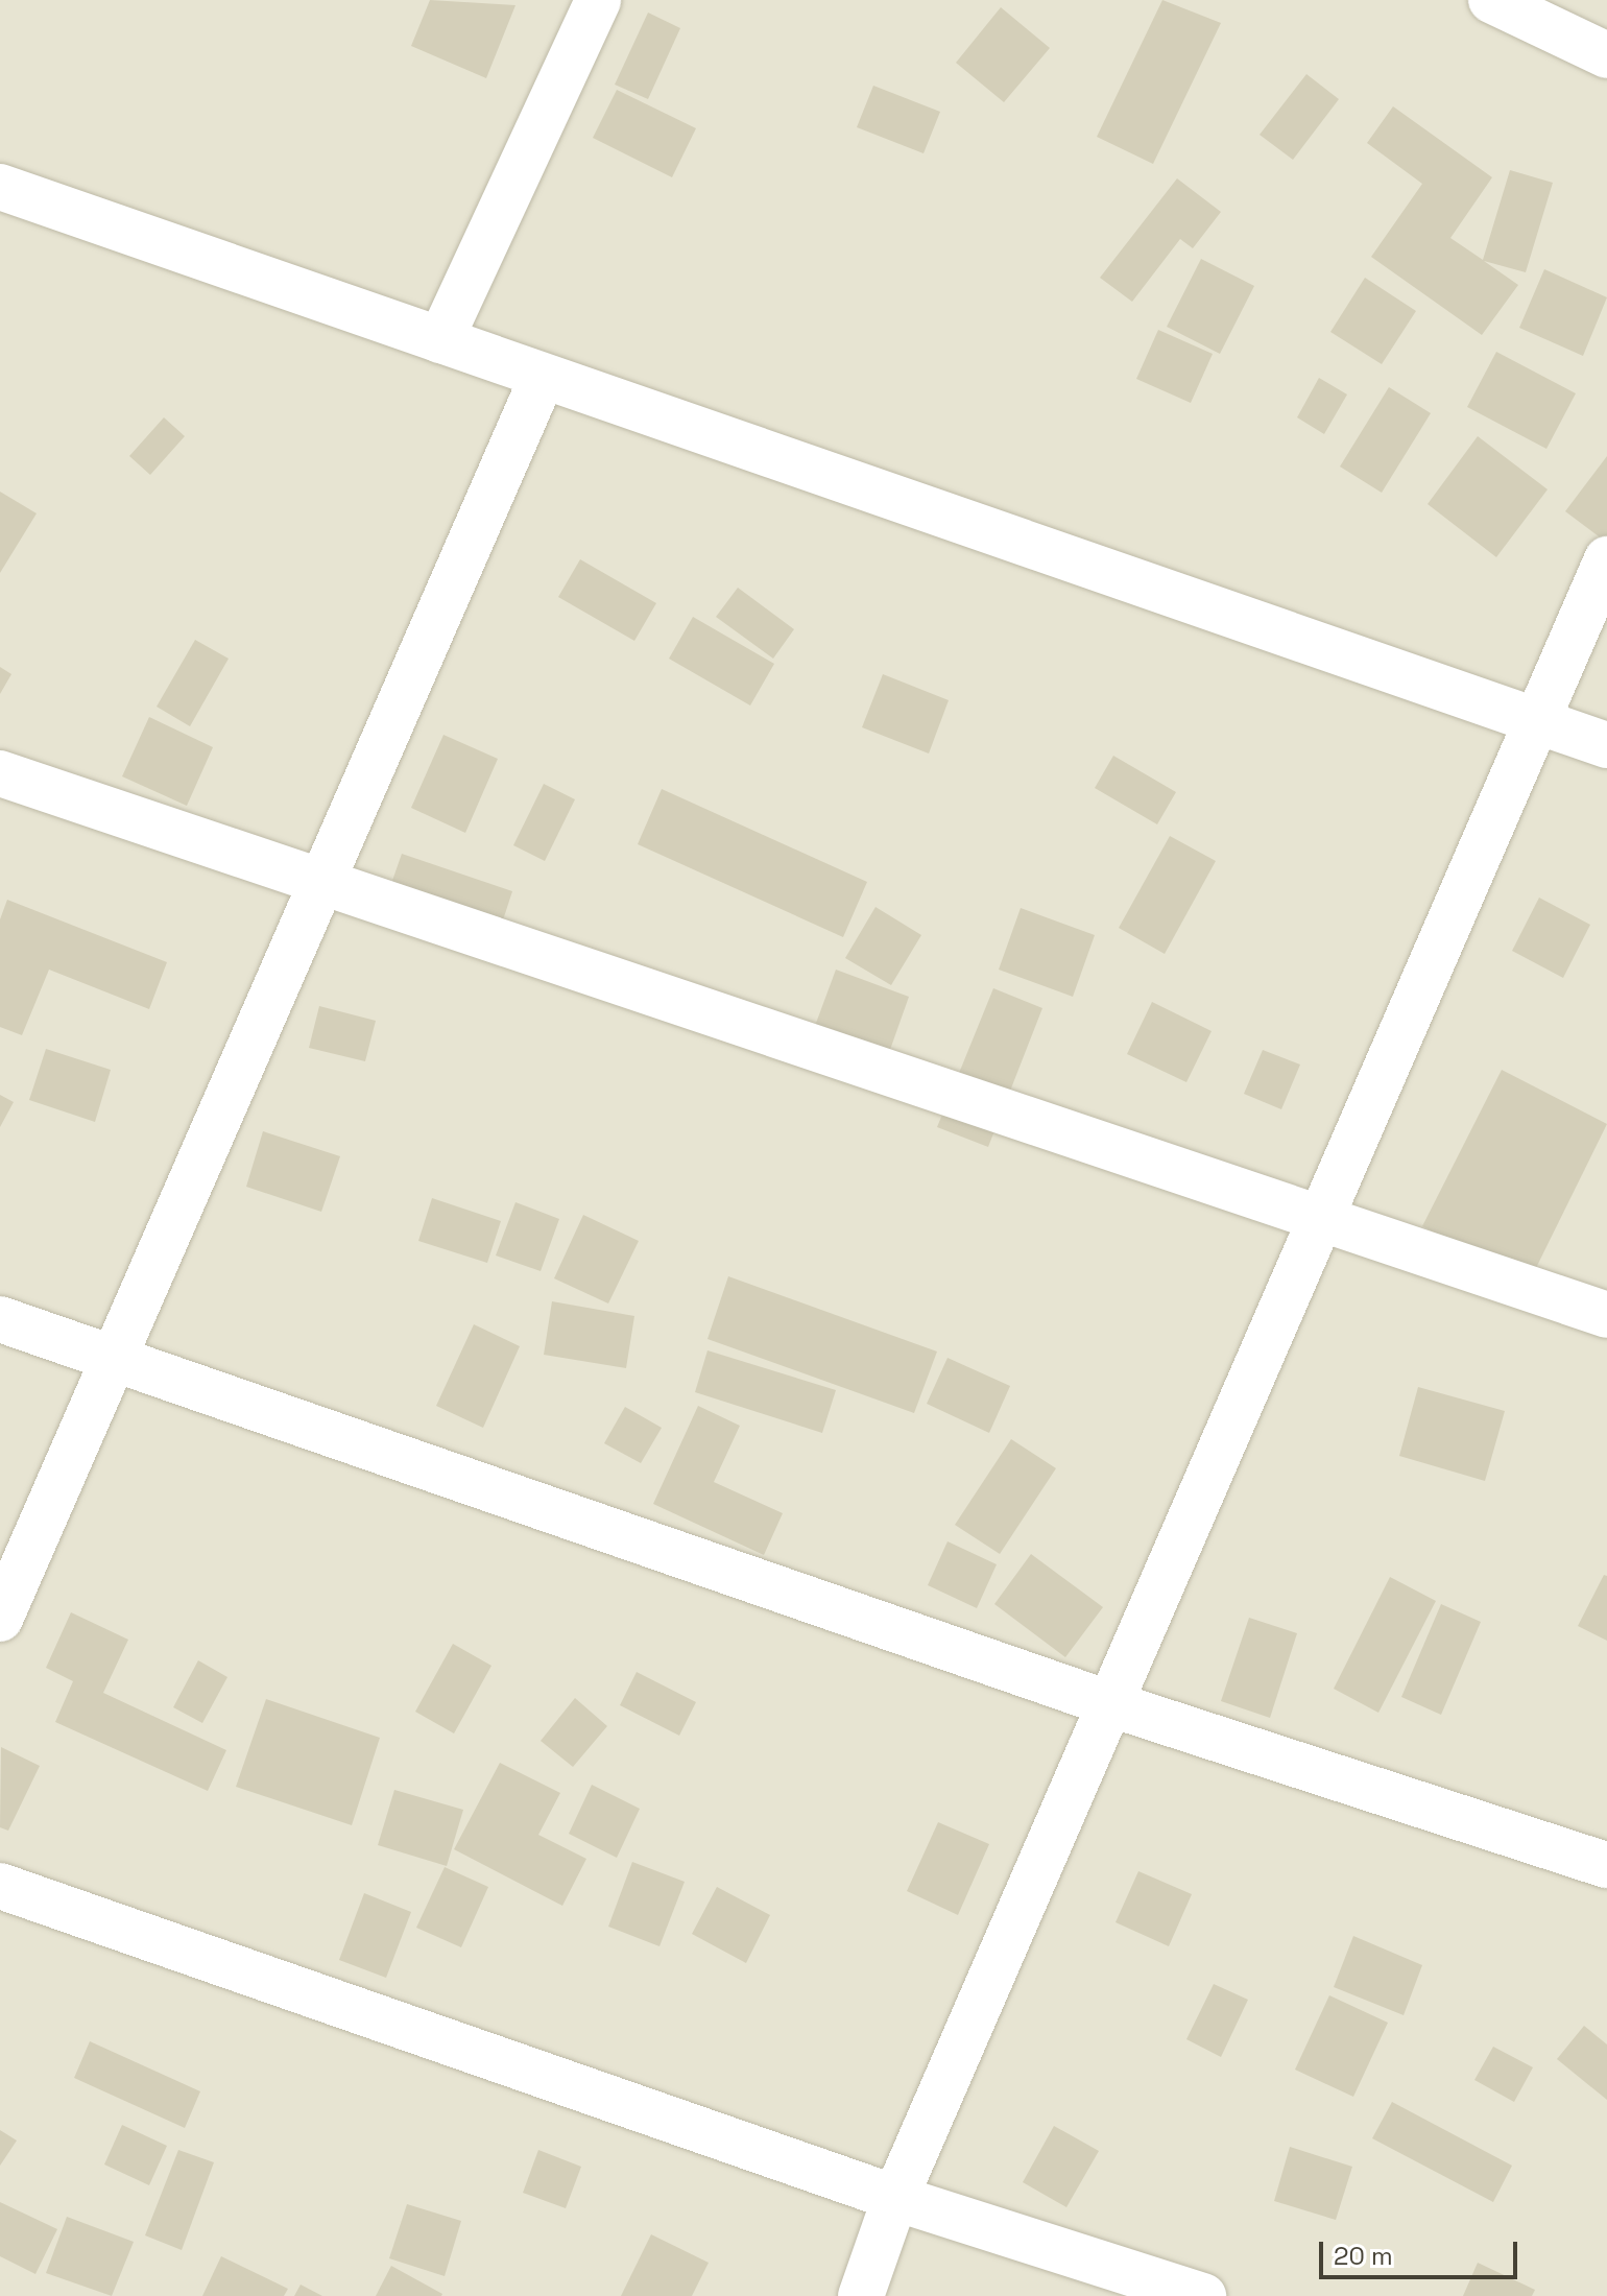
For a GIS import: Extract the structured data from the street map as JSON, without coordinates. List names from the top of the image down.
{
  "scale_bar": "20 m"
}
